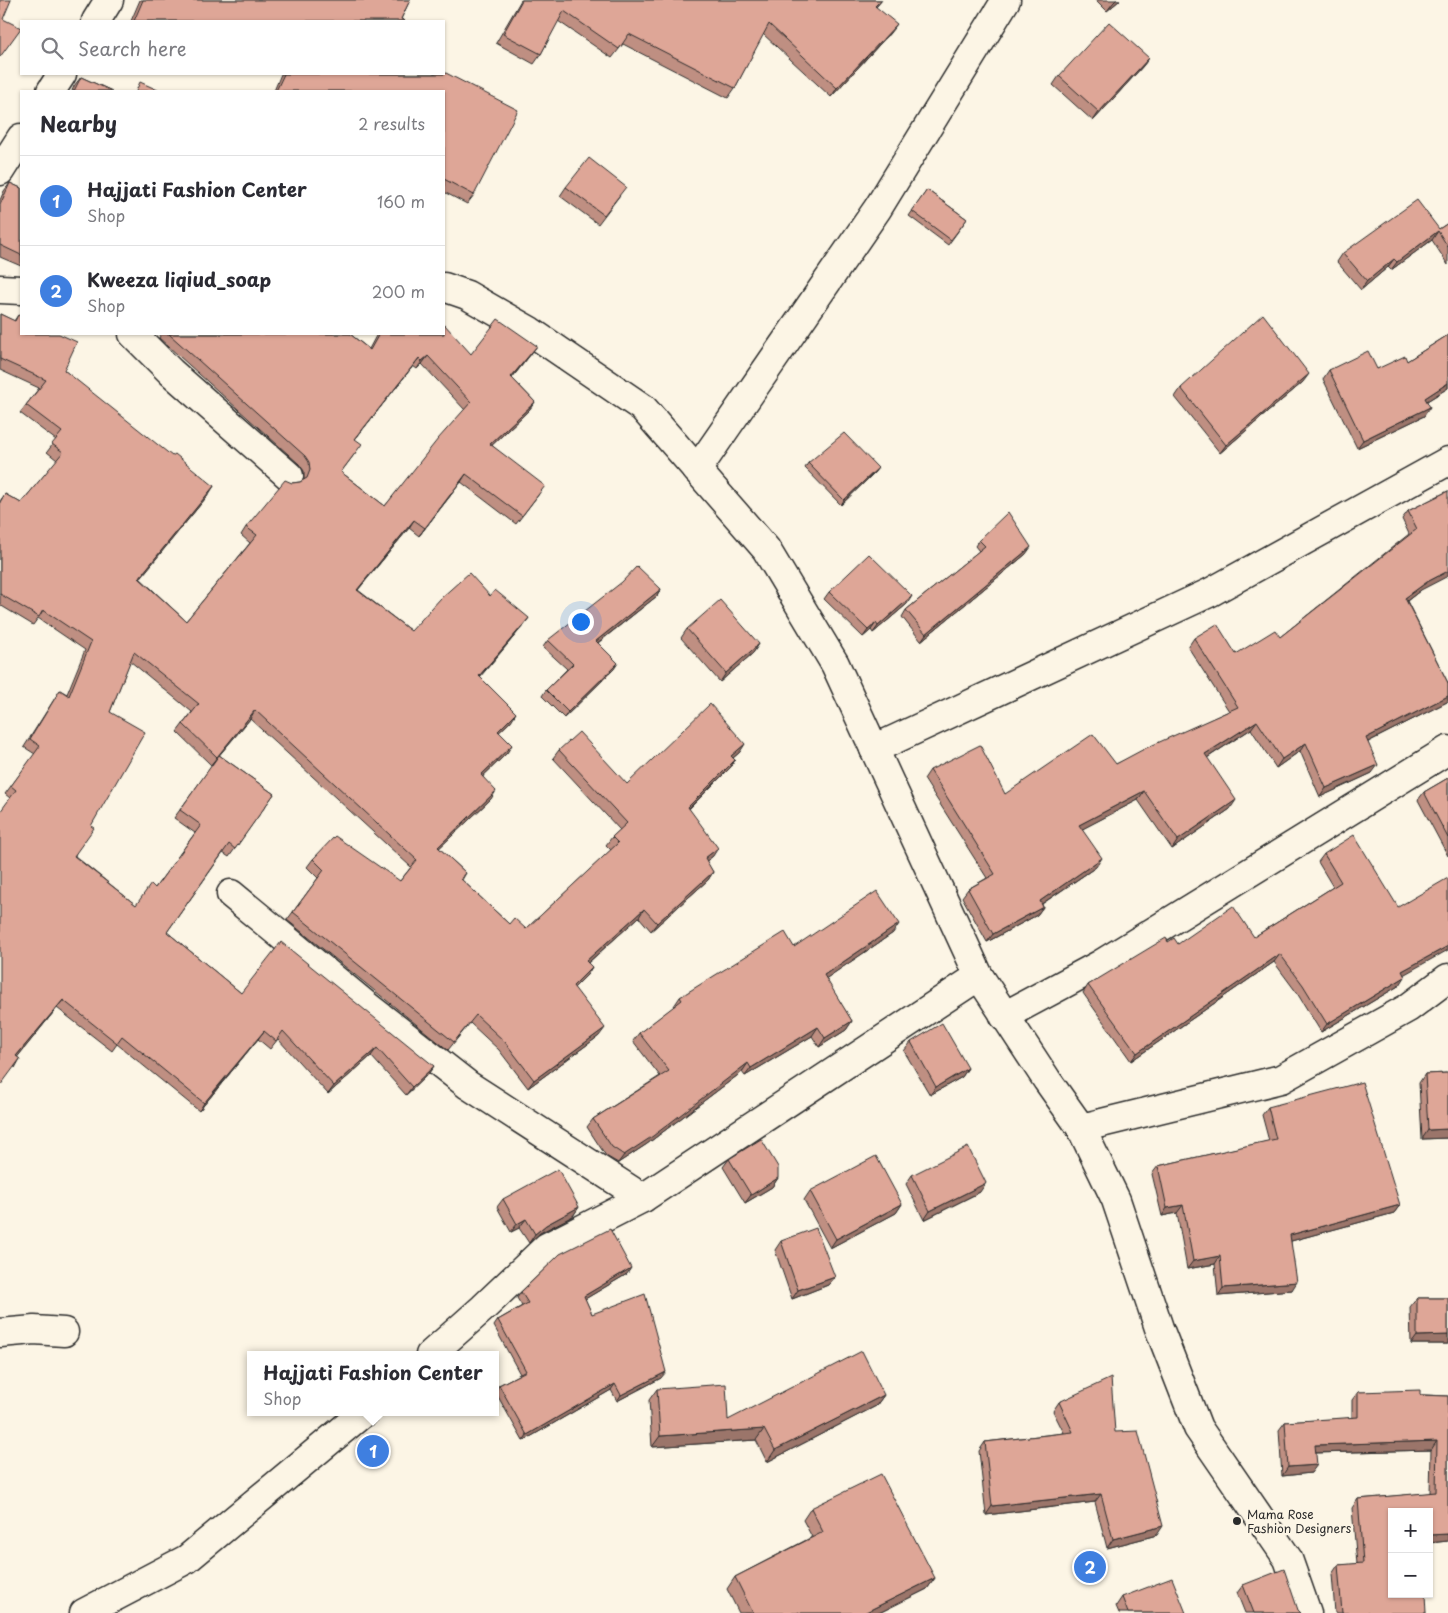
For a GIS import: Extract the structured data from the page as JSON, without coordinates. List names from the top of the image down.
{
  "places": ["Mama Rose Fashion Designers"],
  "page": {
    "search": "Search here",
    "heading": ["Nearby", "2 results"],
    "list": [
      {
        "mark": "1",
        "name": "Hajjati Fashion Center",
        "note": "Shop",
        "value": "160 m"
      },
      {
        "mark": "2",
        "name": "Kweeza liqiud_soap",
        "note": "Shop",
        "value": "200 m"
      }
    ],
    "popup": ["Hajjati Fashion Center", "Shop"],
    "pins": ["1", "2"],
    "map_buttons": ["+", "−"]
  }
}
